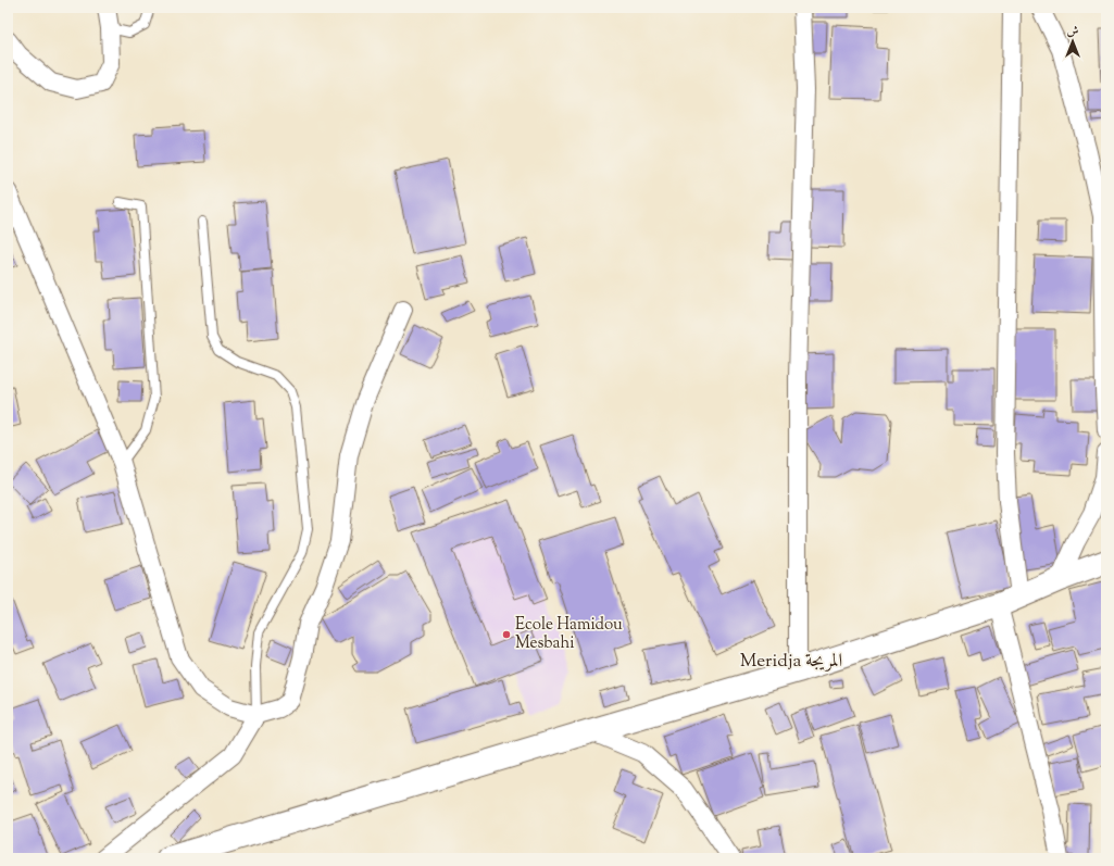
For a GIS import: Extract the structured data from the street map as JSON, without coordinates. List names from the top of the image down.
{
  "districts": ["Meridja المريجة"],
  "places": ["Ecole Hamidou Mesbahi"],
  "north": "top"
}
